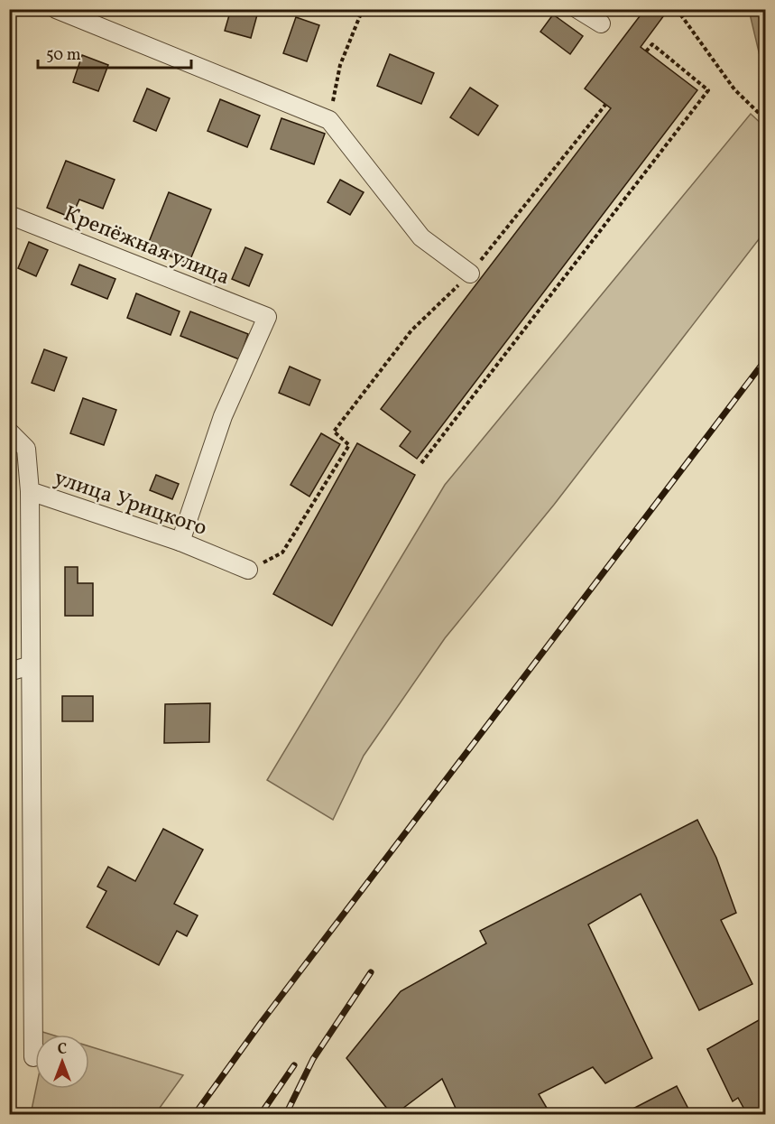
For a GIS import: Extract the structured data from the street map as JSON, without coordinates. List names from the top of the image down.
{
  "streets": {
    "street": ["Крепёжная улица", "улица Урицкого"]
  },
  "crossings": [
    ["Крепёжная улица", "улица Урицкого"]
  ],
  "scale_bar": "50 m",
  "north": "top"
}
